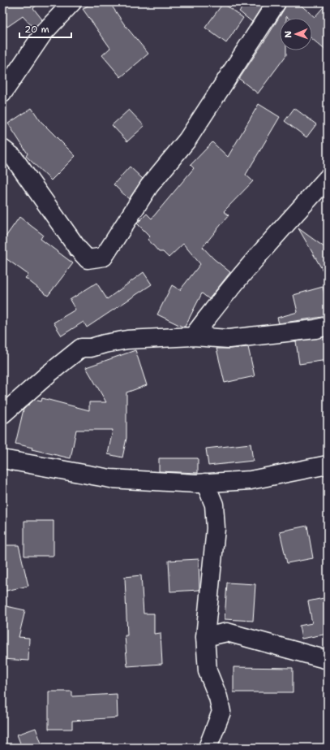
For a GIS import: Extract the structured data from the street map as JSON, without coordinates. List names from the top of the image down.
{
  "scale_bar": "20 m",
  "north": "left"
}
